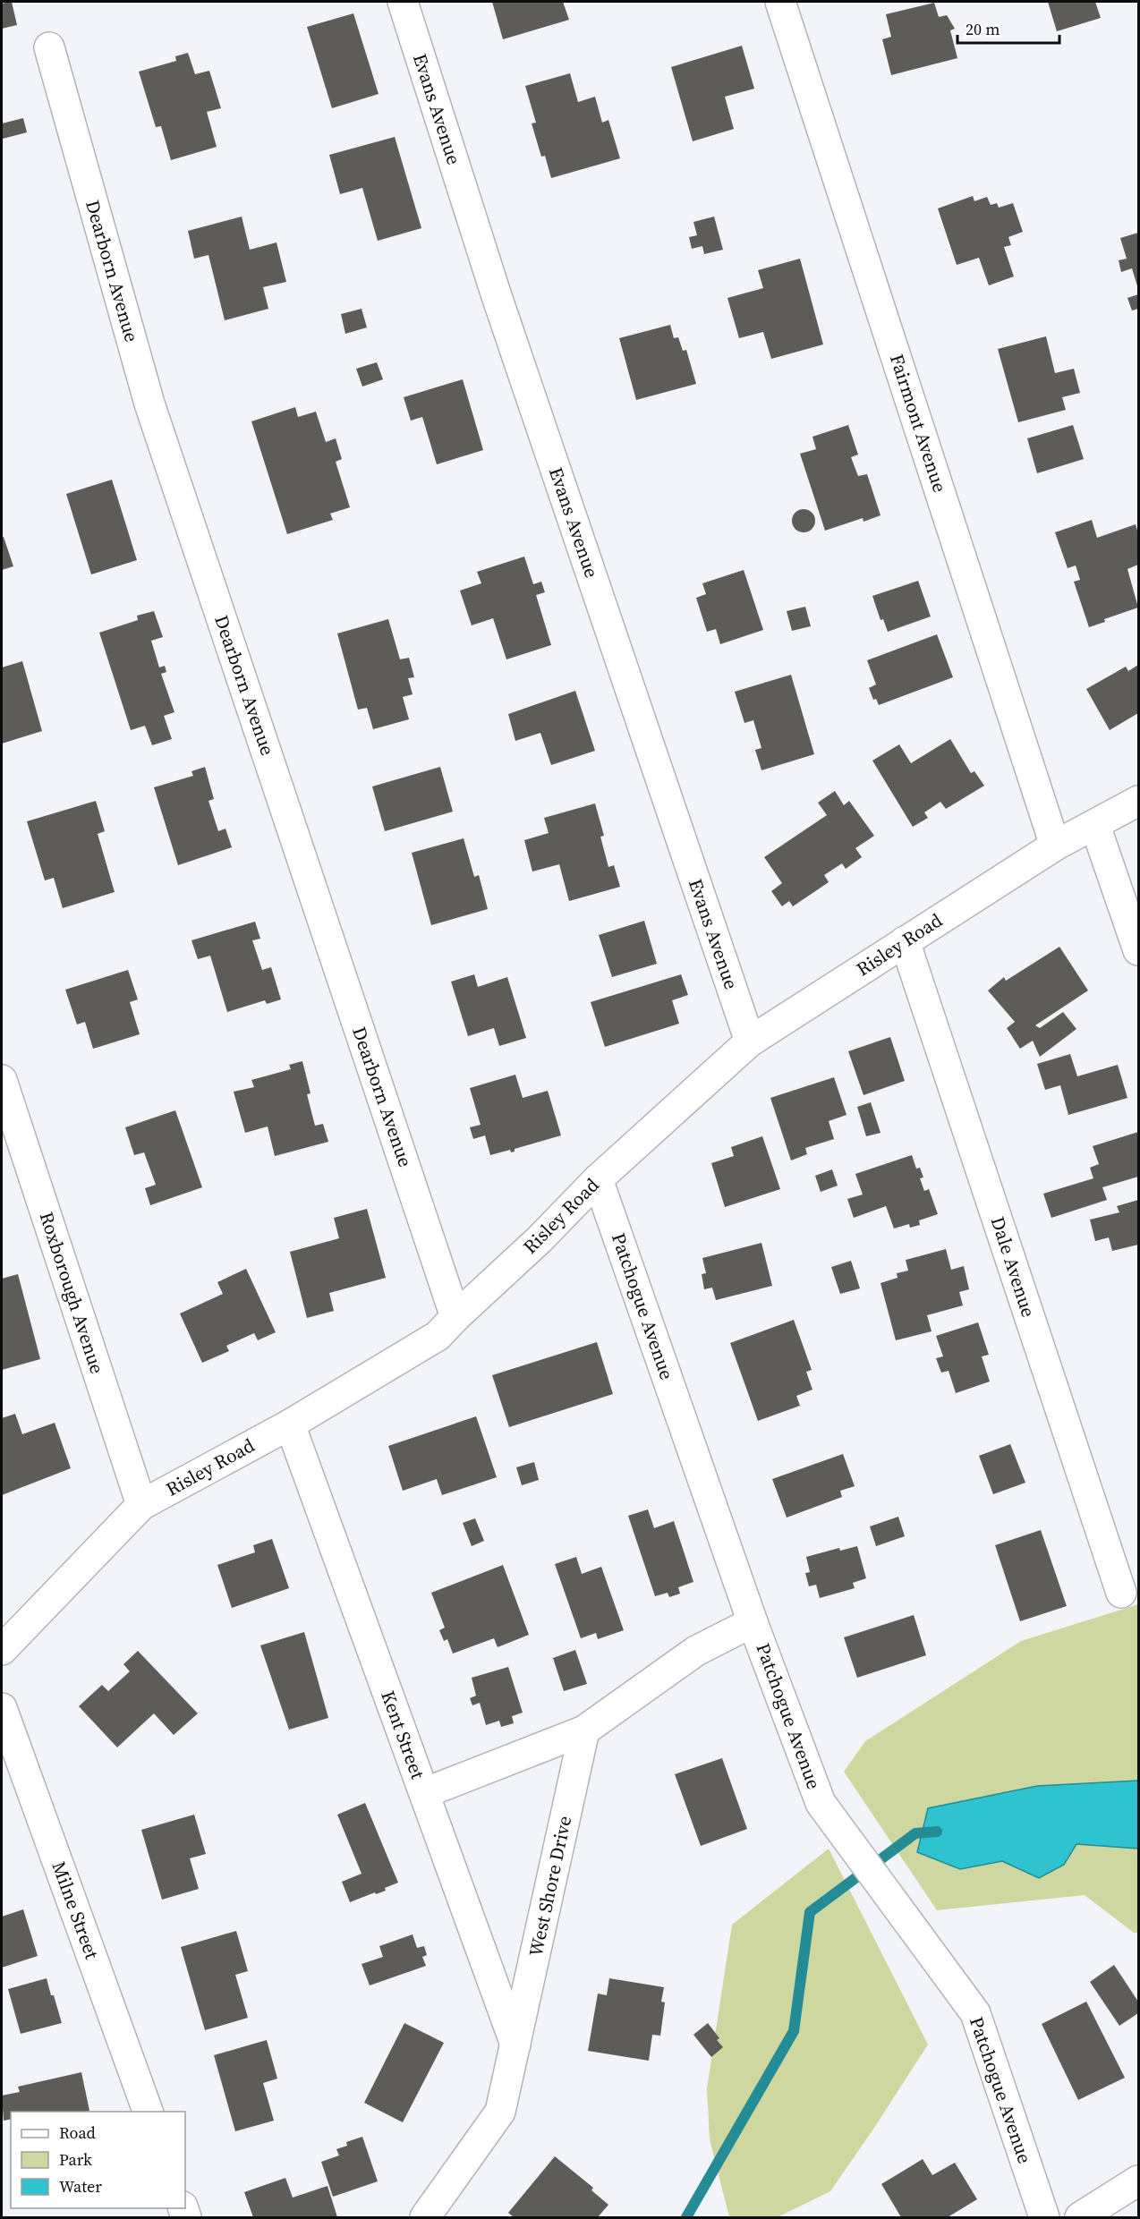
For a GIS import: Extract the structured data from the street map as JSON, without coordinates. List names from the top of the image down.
{
  "streets": {
    "street": [
      "Evans Avenue",
      "Dearborn Avenue",
      "Fairmont Avenue",
      "Risley Road",
      "Dale Avenue",
      "Roxborough Avenue",
      "Patchogue Avenue",
      "Kent Street",
      "West Shore Drive",
      "Milne Street"
    ]
  },
  "crossings": [
    ["Evans Avenue", "Risley Road"],
    ["Dearborn Avenue", "Risley Road"],
    ["Fairmont Avenue", "Risley Road"],
    ["Risley Road", "Dale Avenue"],
    ["Risley Road", "Roxborough Avenue"],
    ["Risley Road", "Patchogue Avenue"],
    ["Risley Road", "Kent Street"],
    ["Kent Street", "West Shore Drive"]
  ],
  "legend": ["Road", "Park", "Water"],
  "scale_bar": "20 m"
}
